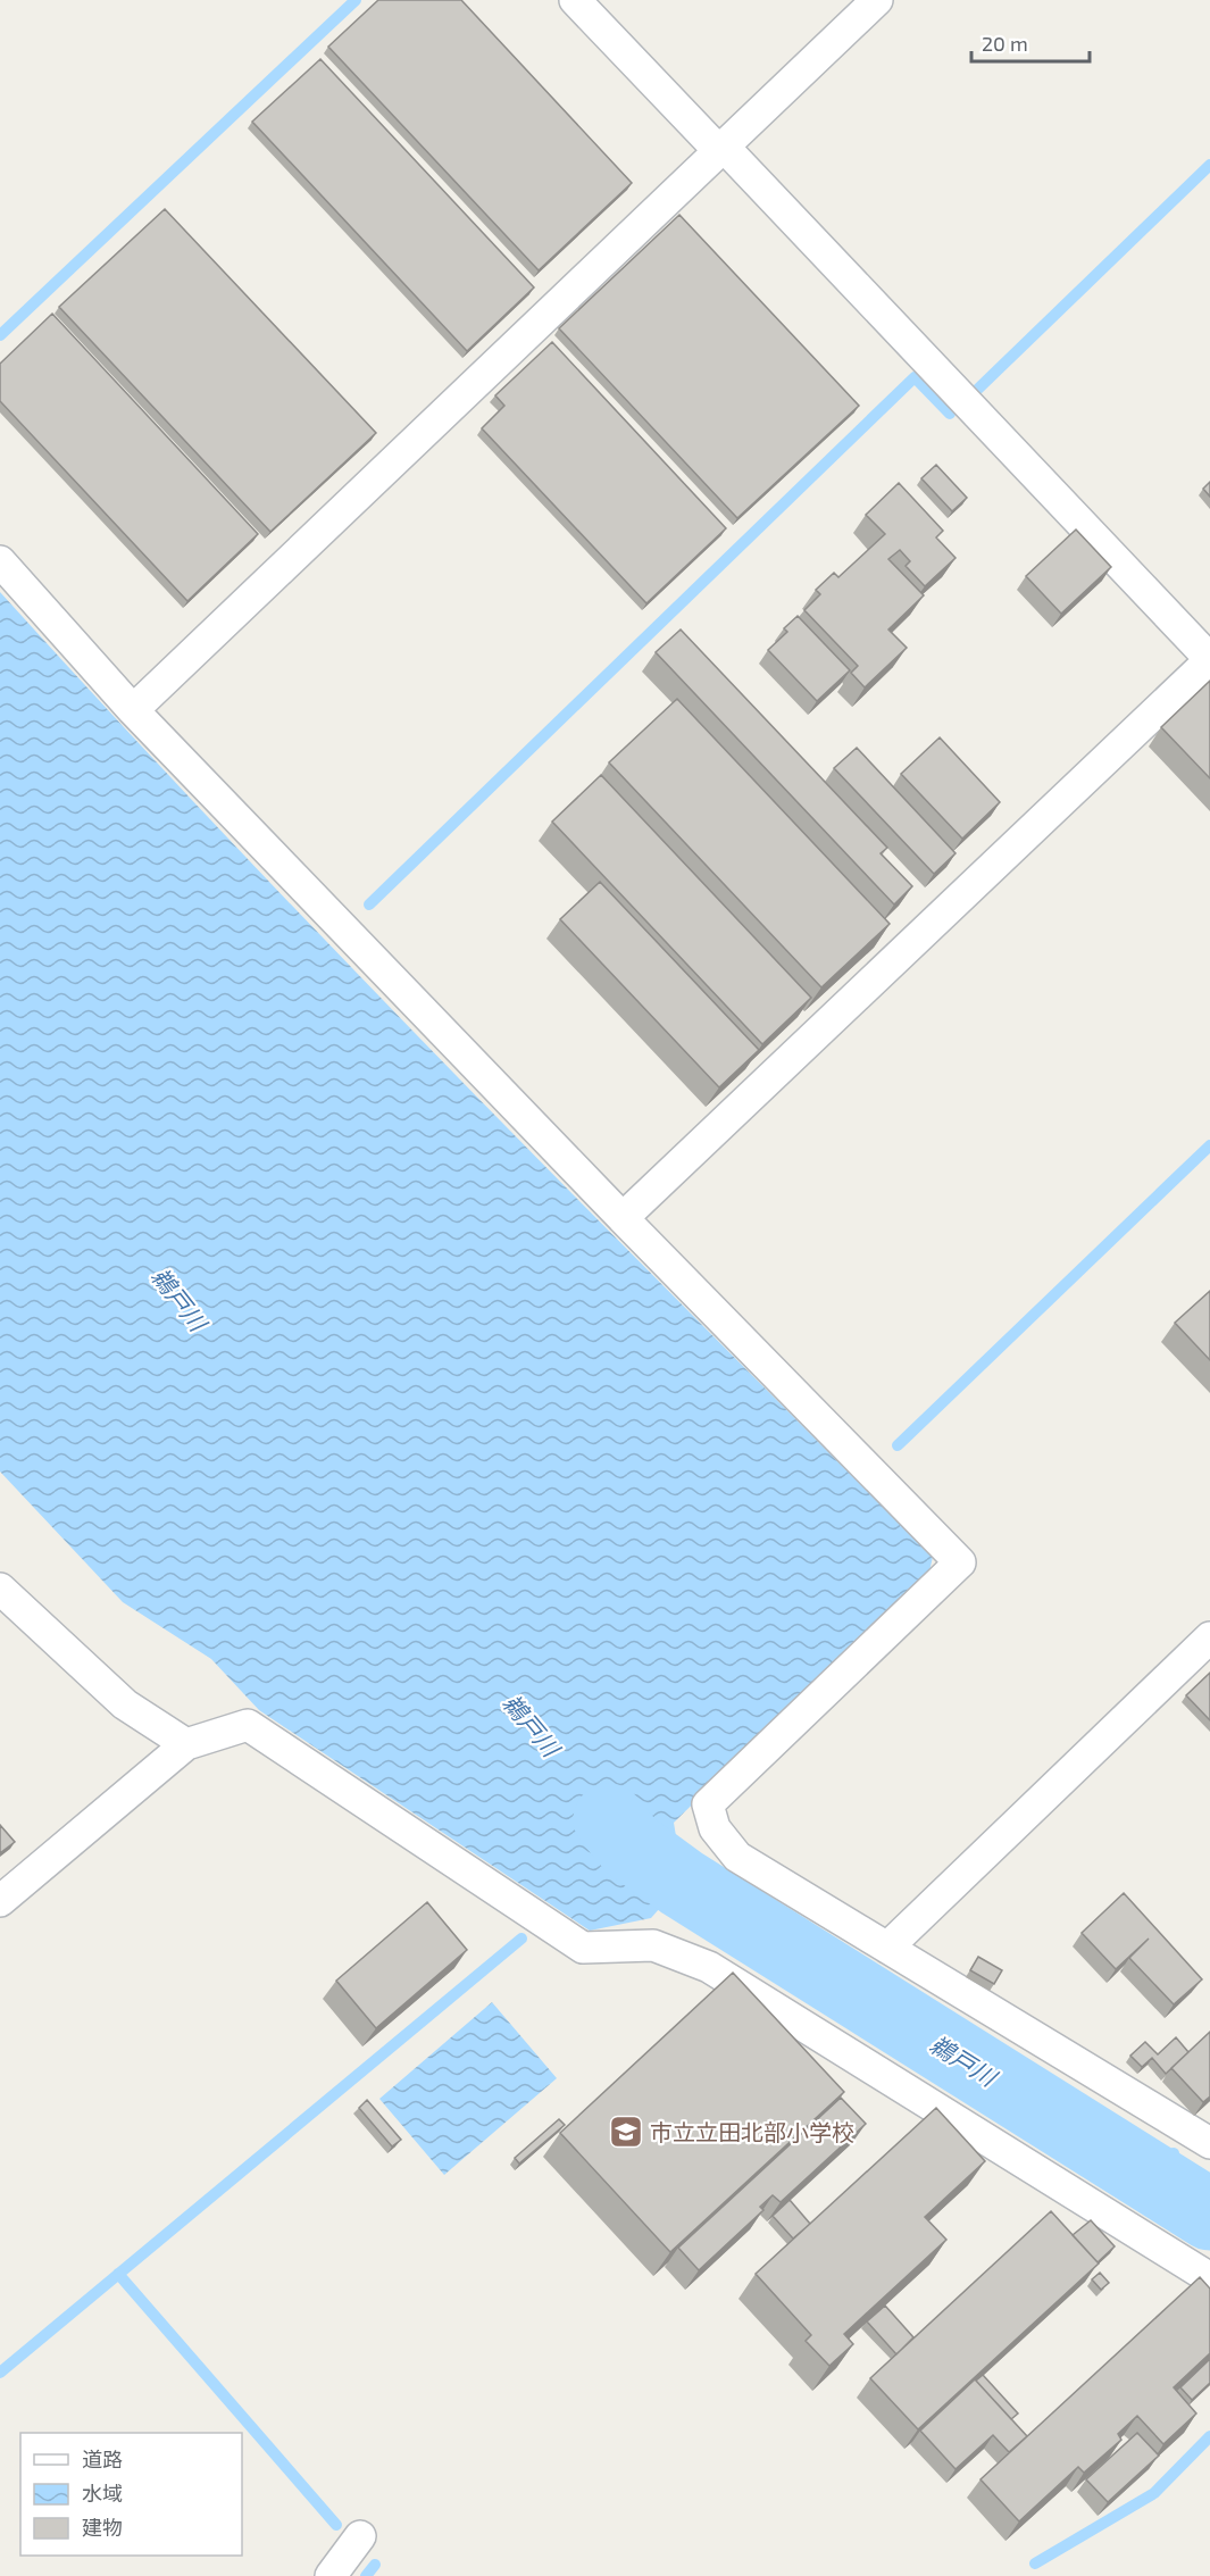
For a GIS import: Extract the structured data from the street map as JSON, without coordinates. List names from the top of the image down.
{
  "water": ["鵜戸川"],
  "places": {
    "school or university": ["市立立田北部小学校"]
  },
  "legend": ["道路", "水域", "建物"],
  "scale_bar": "20 m"
}
